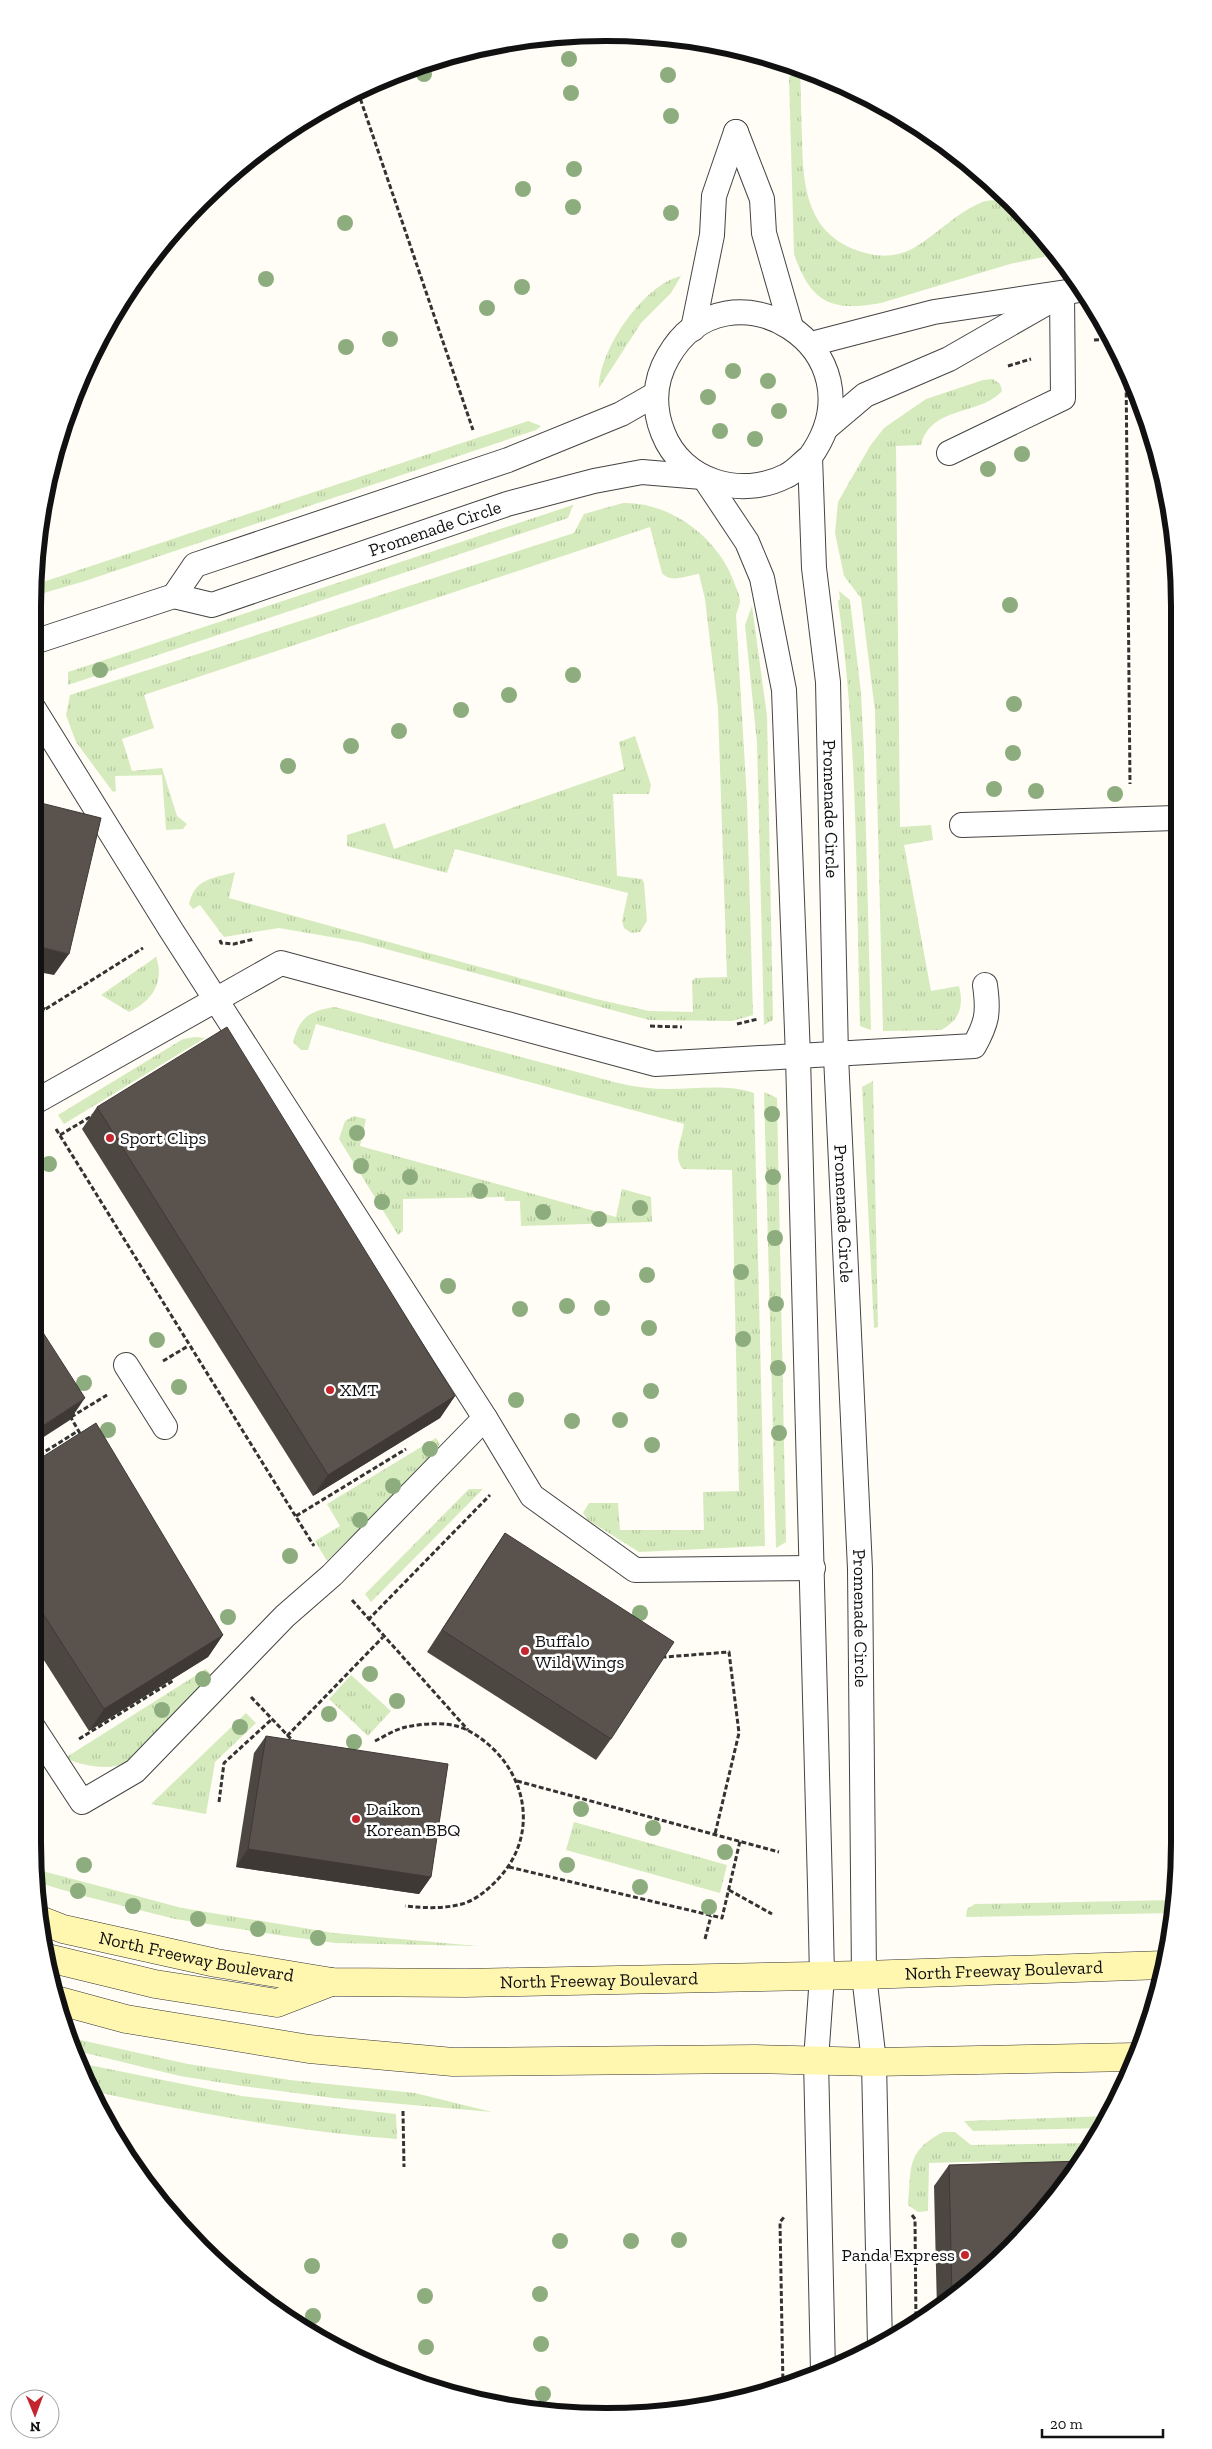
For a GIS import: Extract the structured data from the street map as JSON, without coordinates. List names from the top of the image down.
{
  "streets": {
    "street": ["North Freeway Boulevard"],
    "lane": ["Promenade Circle"]
  },
  "crossings": [
    ["Promenade Circle", "North Freeway Boulevard"]
  ],
  "places": [
    "Sport Clips",
    "XMT",
    "Buffalo Wild Wings",
    "Daikon Korean BBQ",
    "Panda Express"
  ],
  "scale_bar": "20 m",
  "north": "bottom"
}
